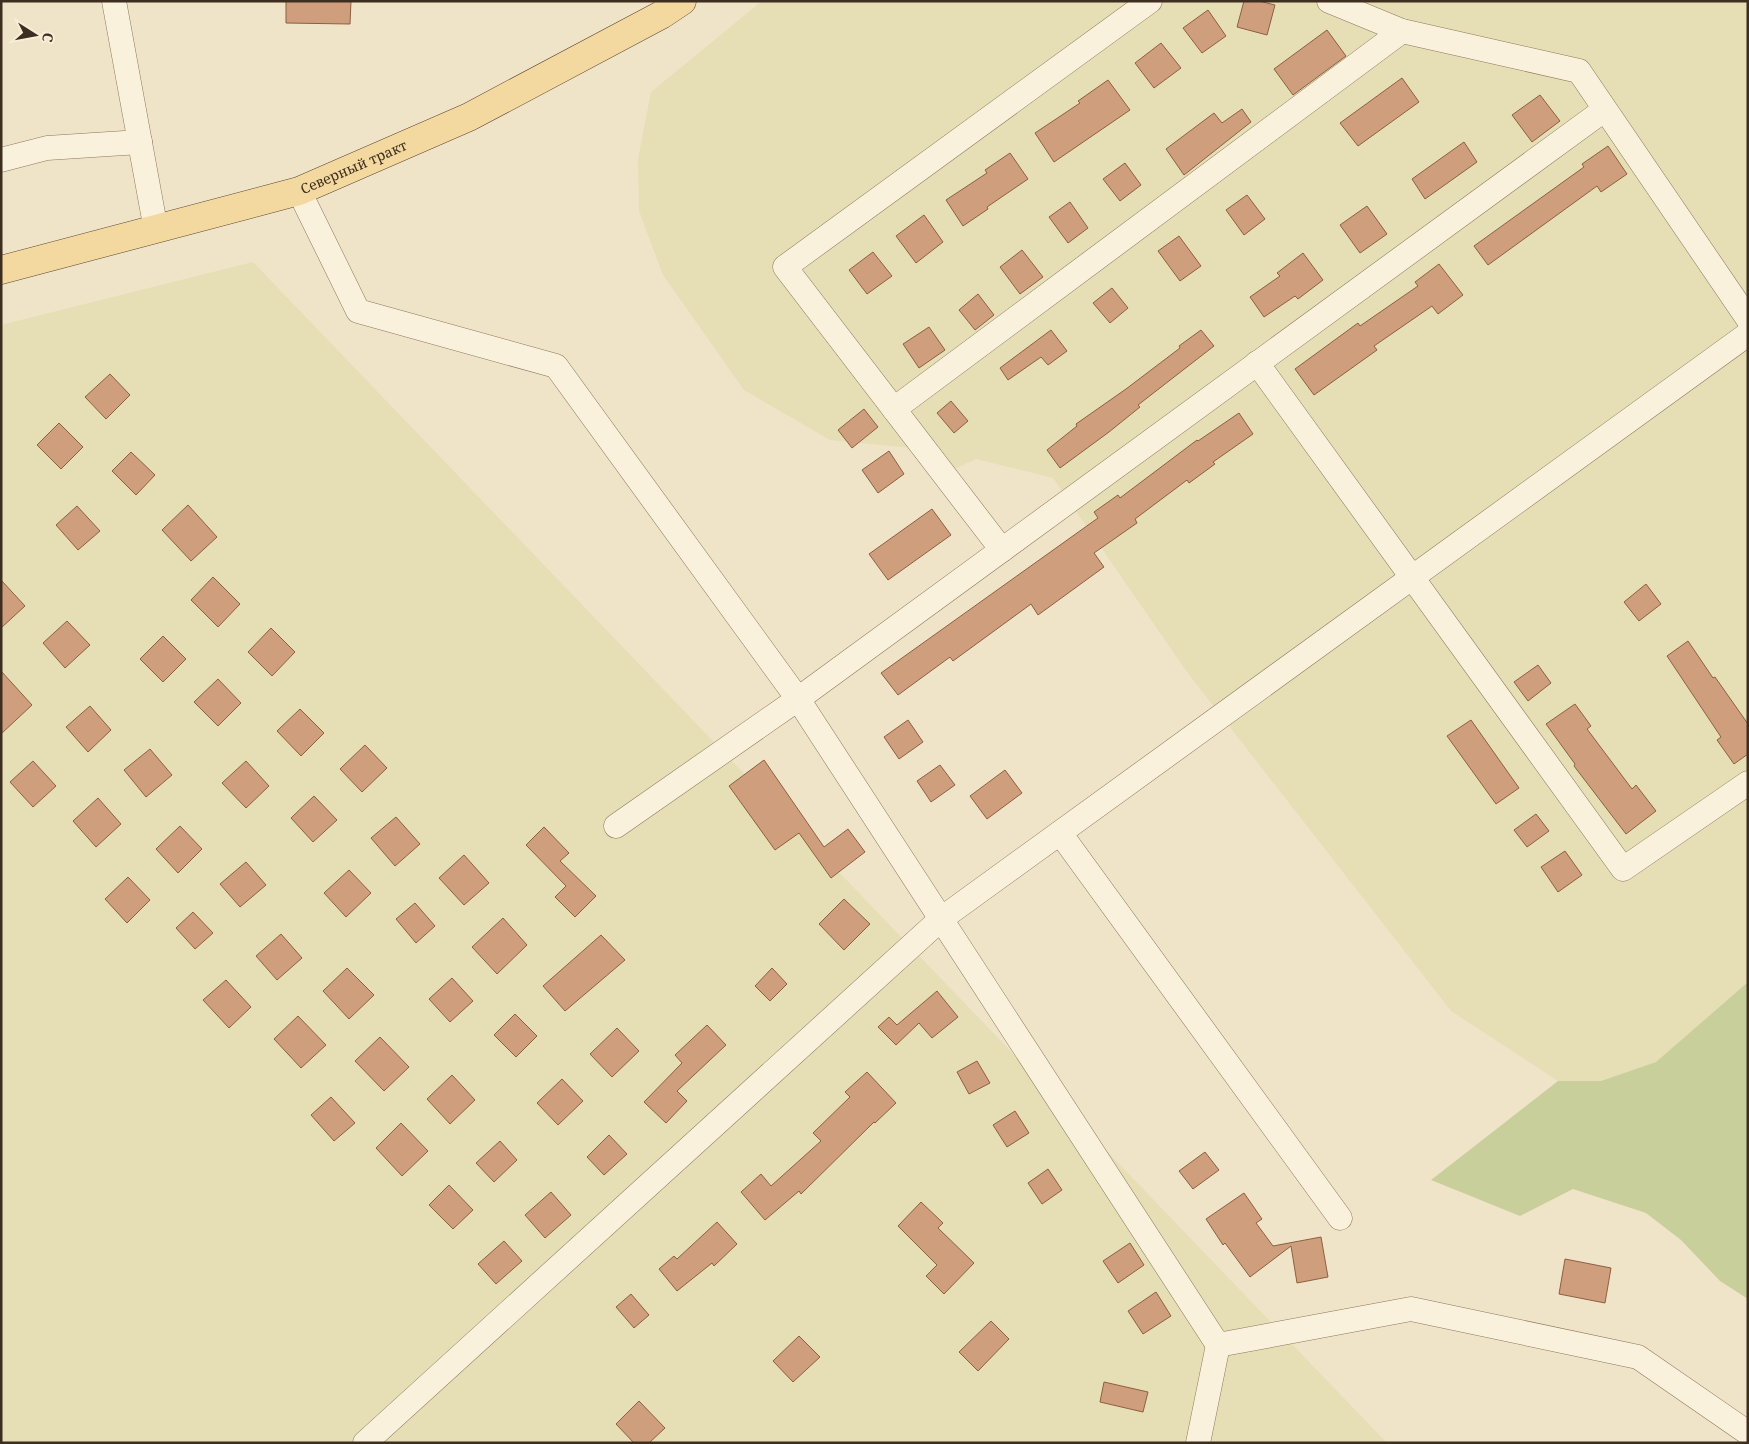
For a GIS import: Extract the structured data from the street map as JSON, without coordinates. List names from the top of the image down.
{
  "streets": {
    "main road": ["Северный тракт"]
  },
  "north": "right"
}
